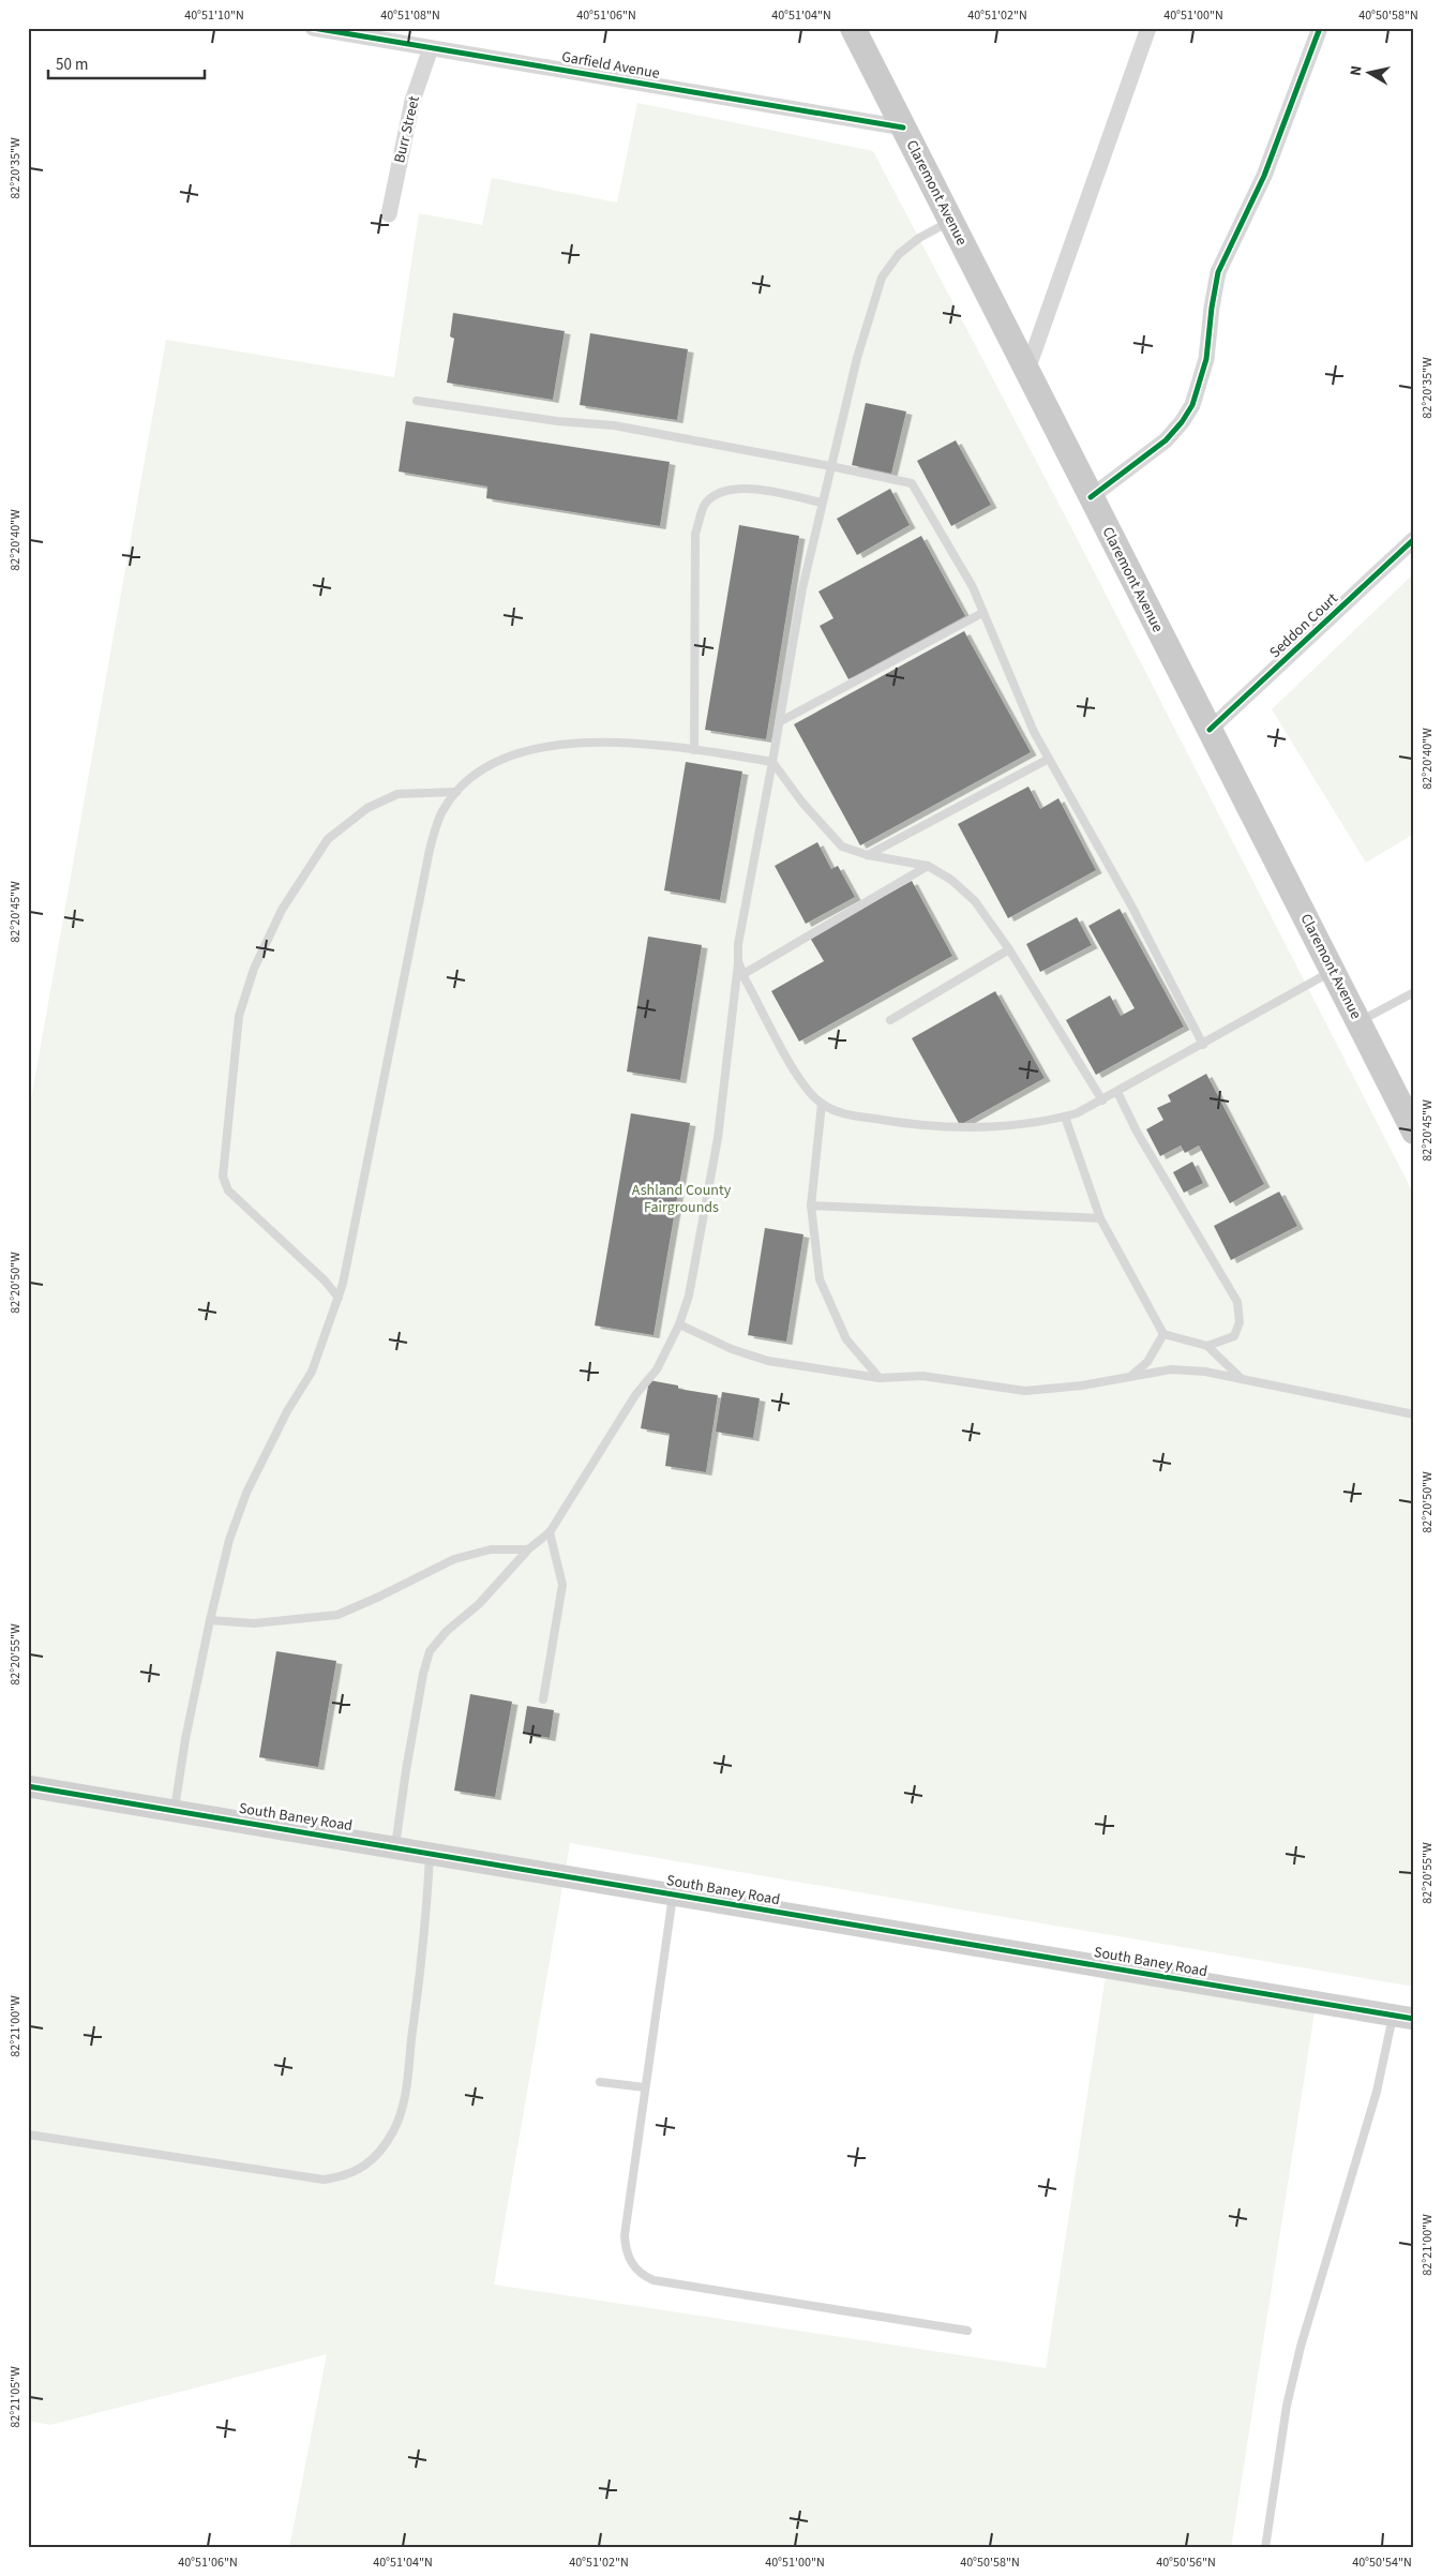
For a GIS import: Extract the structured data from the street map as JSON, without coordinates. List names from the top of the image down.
{
  "streets": {
    "main road": ["Claremont Avenue"],
    "street": [
      "Garfield Avenue",
      "Burr Street",
      "Seddon Court",
      "South Baney Road"
    ]
  },
  "crossings": [
    ["Garfield Avenue", "Burr Street"],
    ["Garfield Avenue", "Claremont Avenue"],
    ["Claremont Avenue", "Seddon Court"]
  ],
  "parks": ["Ashland County Fairgrounds"],
  "scale_bar": "50 m",
  "north": "left",
  "coordinates": [
    "40°51'10\"N",
    "40°51'08\"N",
    "40°51'06\"N",
    "40°51'04\"N",
    "40°51'02\"N",
    "40°51'00\"N",
    "40°50'58\"N",
    "82°20'35\"W",
    "82°20'40\"W",
    "82°20'45\"W",
    "82°20'50\"W",
    "82°20'55\"W",
    "82°21'00\"W",
    "82°21'05\"W",
    "40°50'56\"N",
    "40°50'54\"N"
  ]
}
